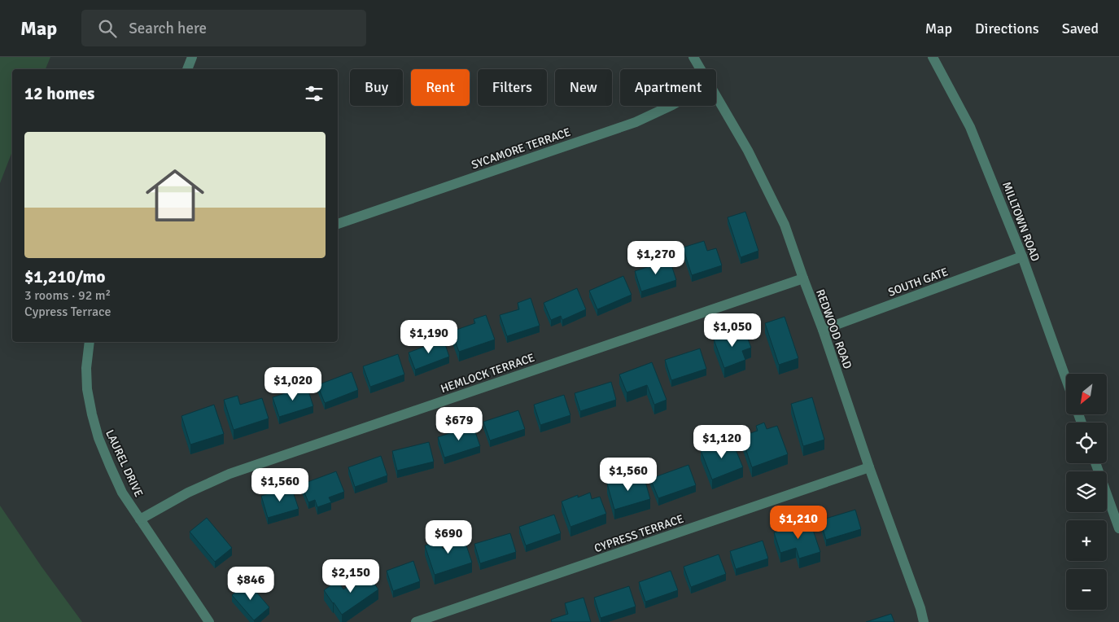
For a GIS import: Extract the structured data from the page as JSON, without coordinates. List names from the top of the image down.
{
  "streets": {
    "street": [
      "SYCAMORE TERRACE",
      "MILLTOWN ROAD",
      "SOUTH GATE",
      "REDWOOD ROAD",
      "HEMLOCK TERRACE",
      "LAUREL DRIVE",
      "CYPRESS TERRACE"
    ]
  },
  "crossings": [
    ["MILLTOWN ROAD", "SOUTH GATE"],
    ["SOUTH GATE", "REDWOOD ROAD"],
    ["REDWOOD ROAD", "HEMLOCK TERRACE"],
    ["REDWOOD ROAD", "CYPRESS TERRACE"],
    ["HEMLOCK TERRACE", "LAUREL DRIVE"]
  ],
  "north": "bottom left",
  "page": {
    "header": "Map",
    "search": "Search here",
    "nav": ["Map", "Directions", "Saved"],
    "chip": [
      "Buy",
      "Rent",
      "Filters",
      "New",
      "Apartment"
    ],
    "heading": "12 homes",
    "list": [
      {
        "name": "$1,210/mo",
        "note": "3 rooms · 92 m² · Cypress Terrace"
      }
    ],
    "price": [
      "$1,270",
      "$1,050",
      "$1,190",
      "$1,020",
      "$679",
      "$1,120",
      "$1,560",
      "$1,560",
      "$1,210",
      "$690",
      "$2,150",
      "$846"
    ],
    "map_buttons": ["+", "−"]
  }
}
